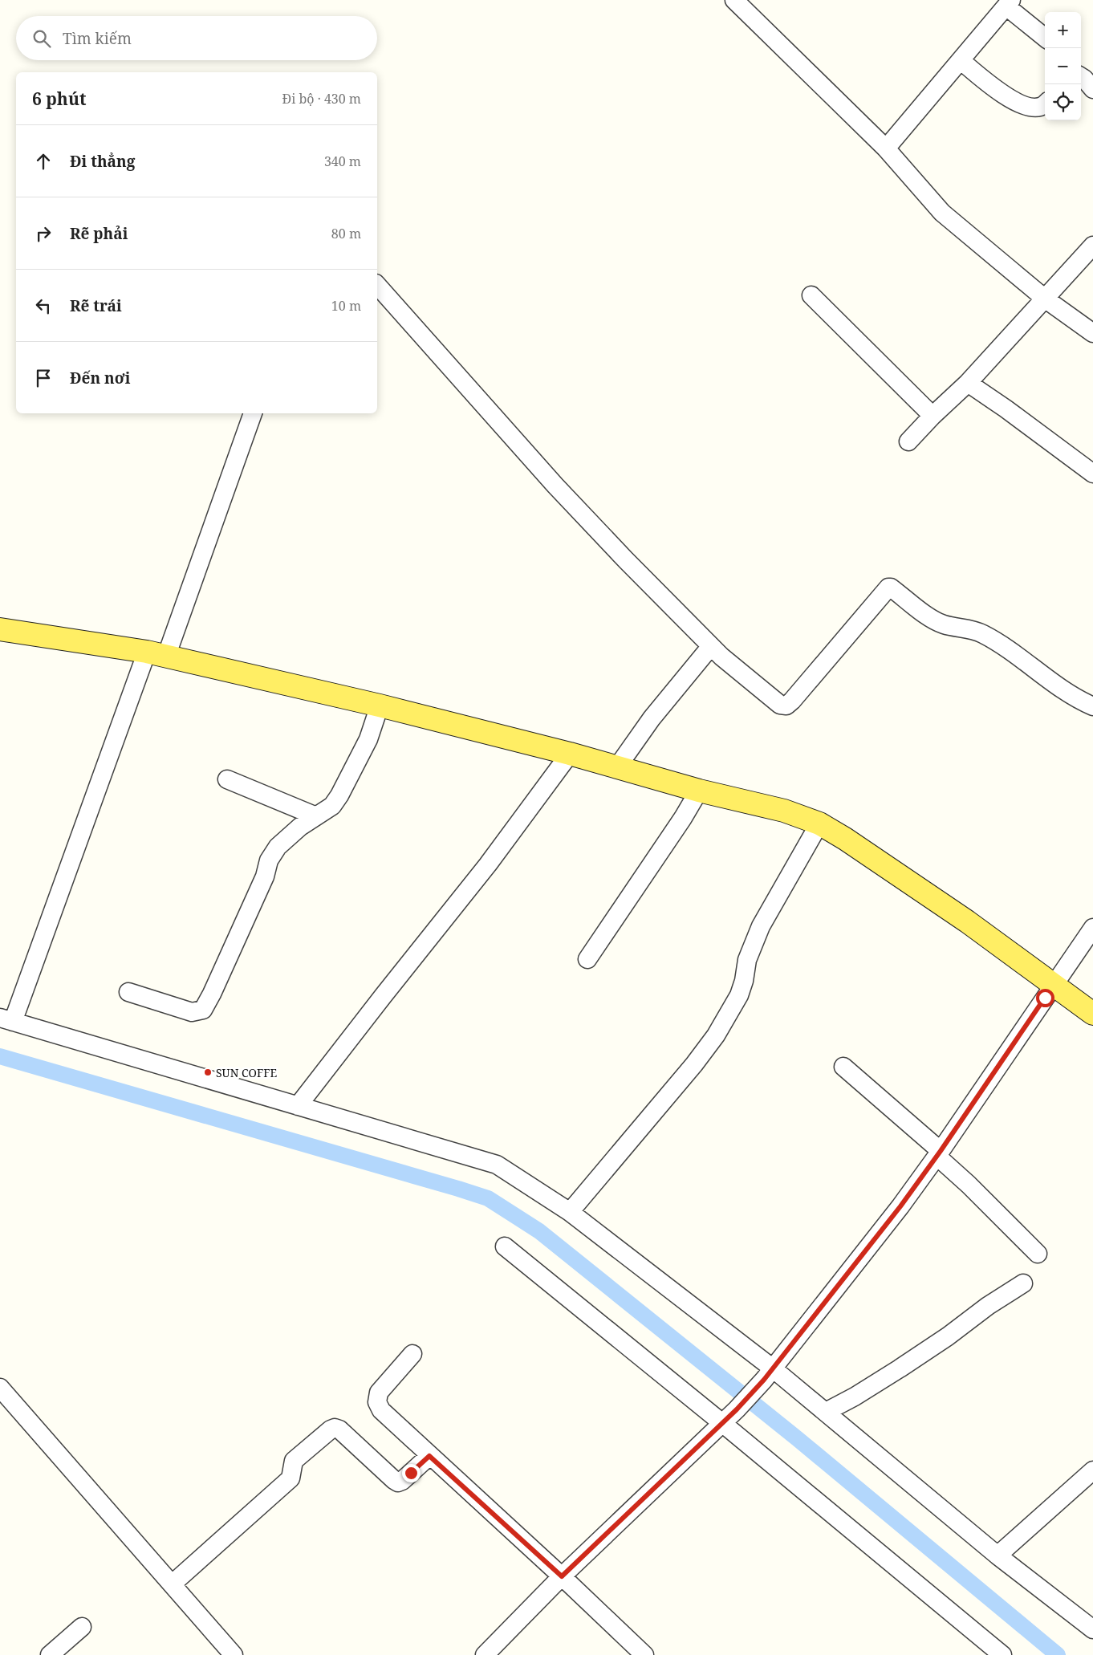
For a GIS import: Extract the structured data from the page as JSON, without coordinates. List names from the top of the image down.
{
  "places": ["SUN COFFE"],
  "page": {
    "map_buttons": ["+", "−"],
    "search": "Tìm kiếm",
    "heading": ["6 phút", "Đi bộ · 430 m"],
    "list": [
      ["Đi thẳng", "340 m"],
      ["Rẽ phải", "80 m"],
      ["Rẽ trái", "10 m"],
      "Đến nơi"
    ]
  }
}
